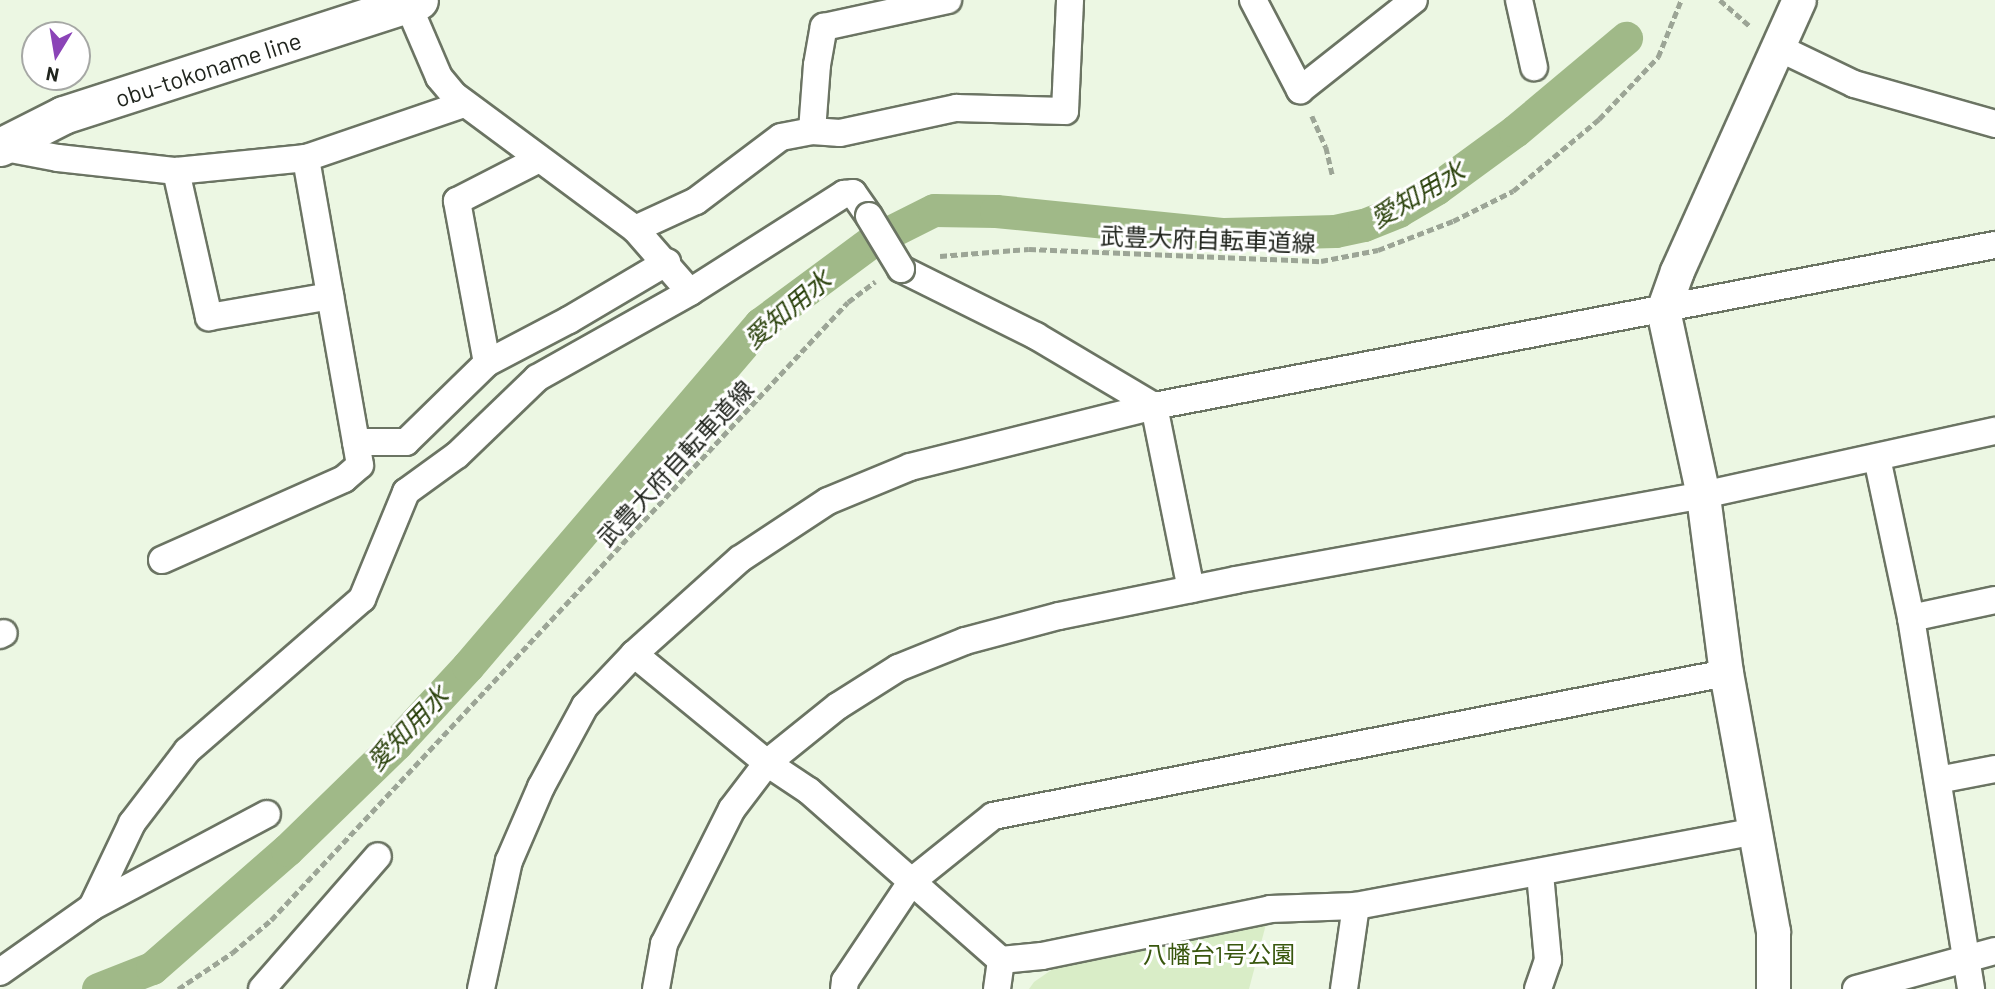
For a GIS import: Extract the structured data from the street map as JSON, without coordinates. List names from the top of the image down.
{
  "streets": {
    "main road": ["obu-tokoname line"],
    "path": ["武豊大府自転車道線"]
  },
  "water": ["愛知用水"],
  "parks": ["八幡台1号公園"],
  "north": "bottom"
}
